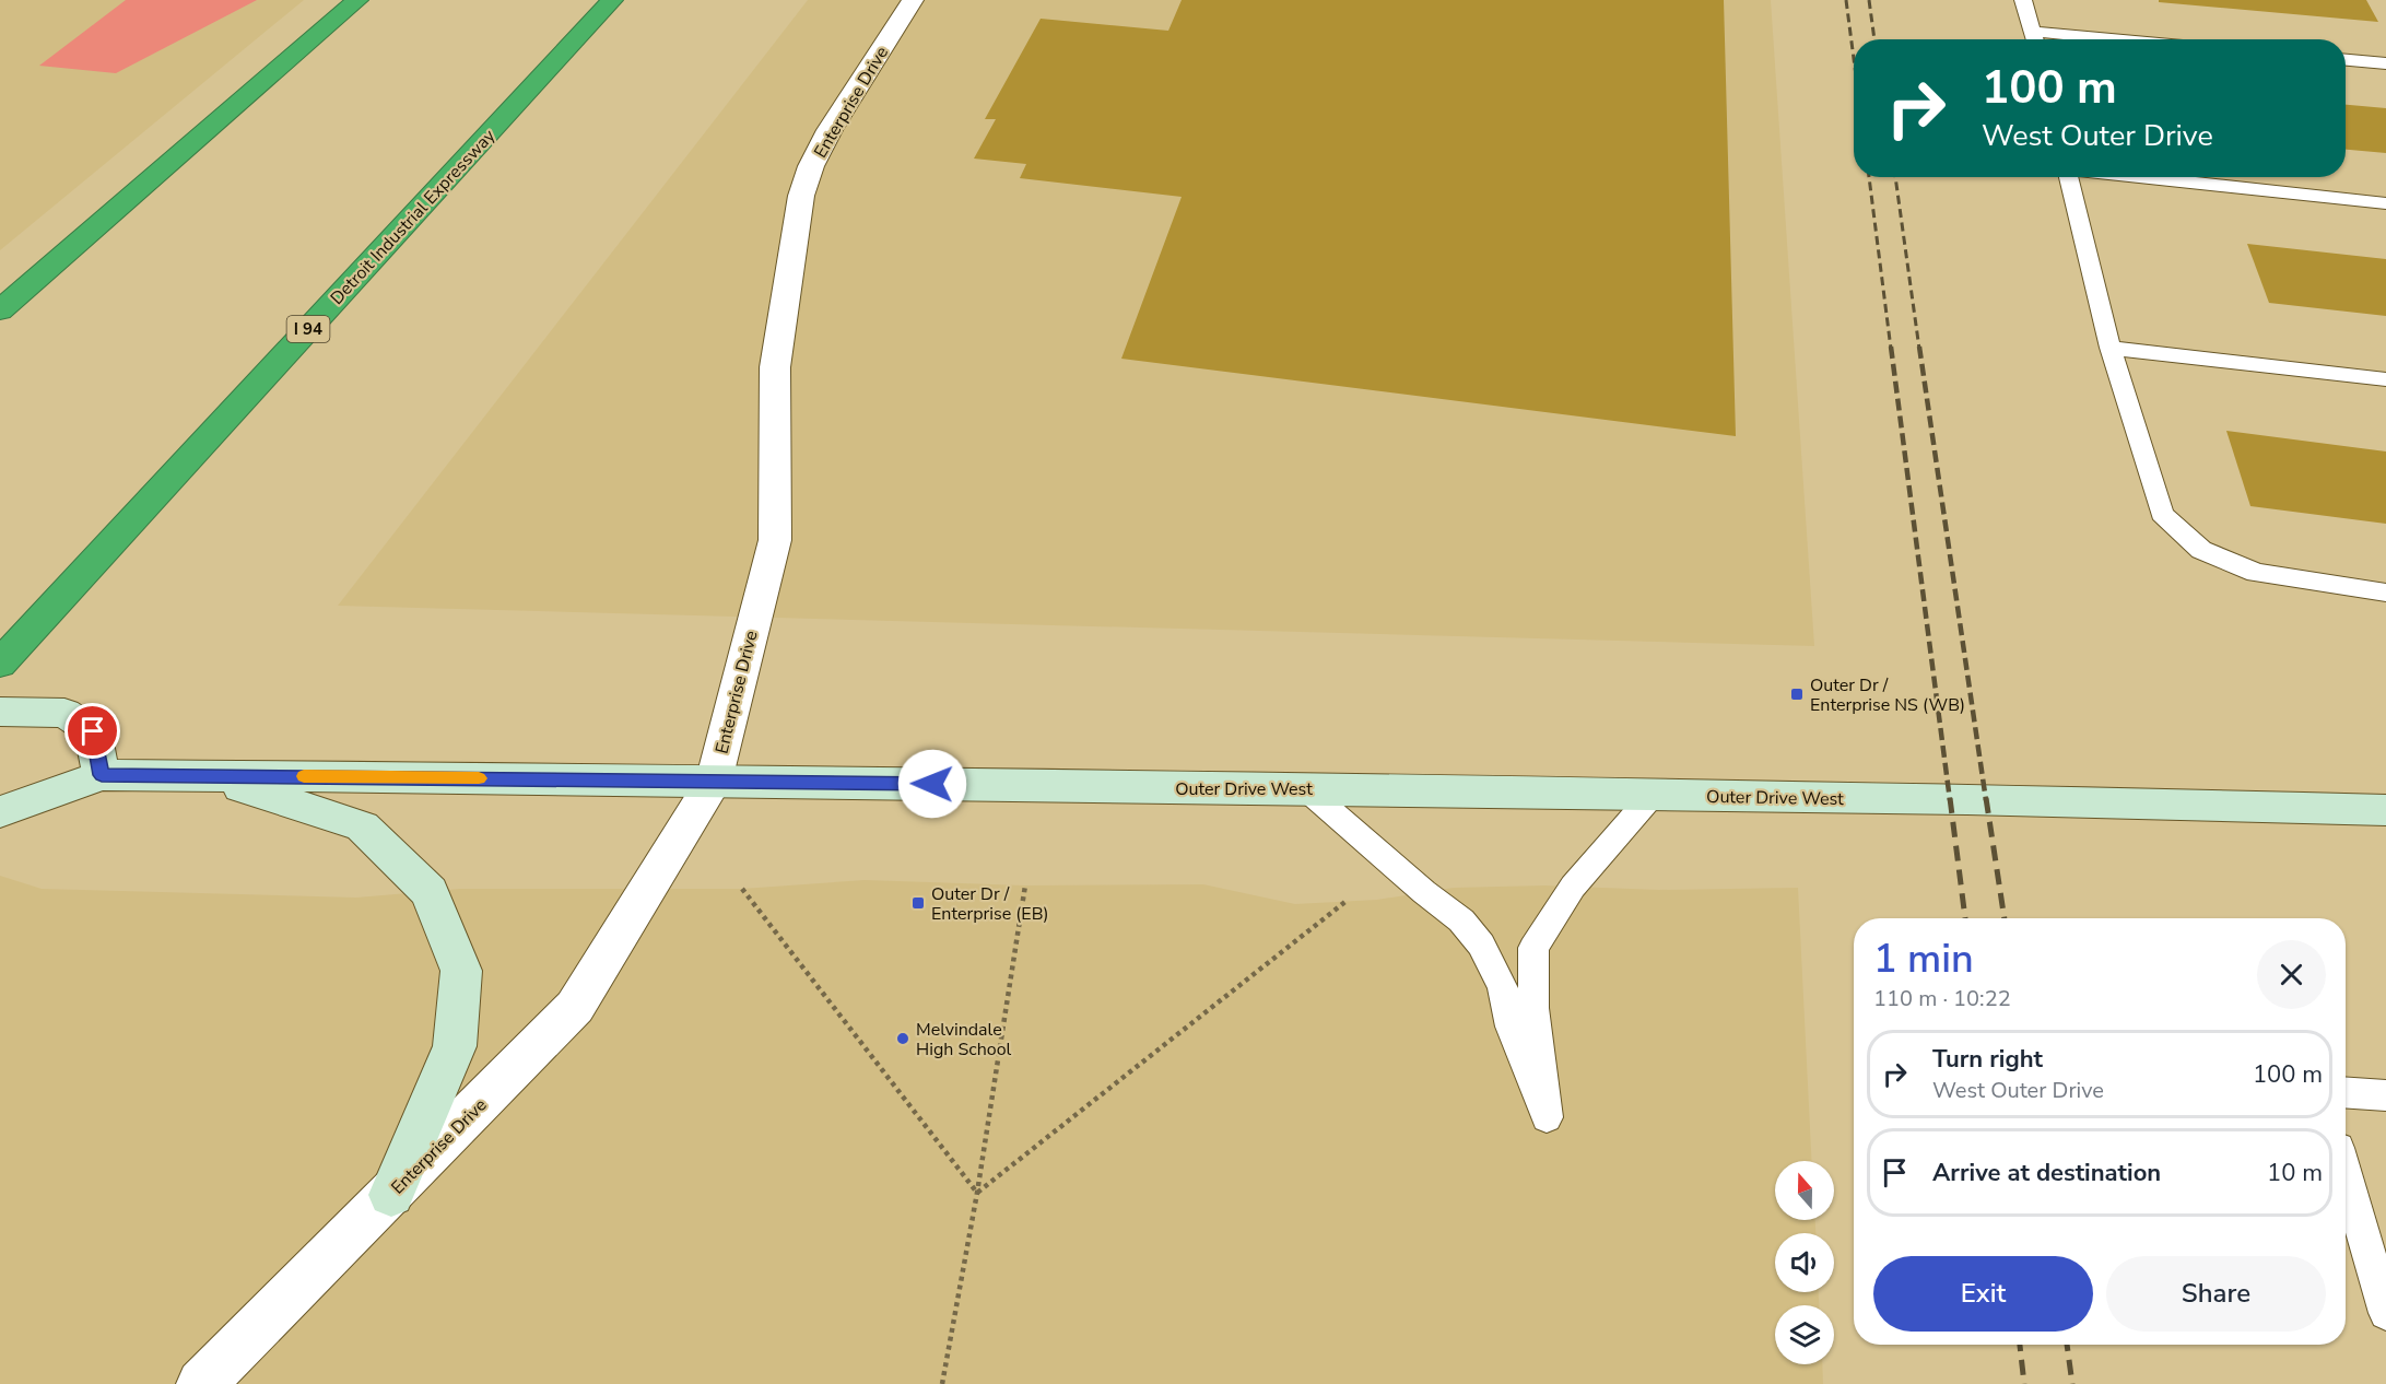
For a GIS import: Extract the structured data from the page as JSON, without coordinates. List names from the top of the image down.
{
  "streets": {
    "highway": ["Detroit Industrial Expressway", "I 94"],
    "main road": ["Outer Drive West"],
    "street": ["Enterprise Drive"]
  },
  "crossings": [
    ["Enterprise Drive", "Outer Drive West"]
  ],
  "places": {
    "transit": ["Outer Dr / Enterprise NS (WB)", "Outer Dr / Enterprise (EB)"],
    "other": ["Melvindale High School"]
  },
  "north": "top",
  "page": {
    "turn": ["100 m", "West Outer Drive"],
    "heading": ["1 min", "110 m · 10:22"],
    "list": [
      {
        "name": "Turn right",
        "note": "West Outer Drive",
        "value": "100 m"
      },
      {
        "name": "Arrive at destination",
        "value": "10 m"
      }
    ],
    "buttons": ["Exit", "Share"]
  }
}
